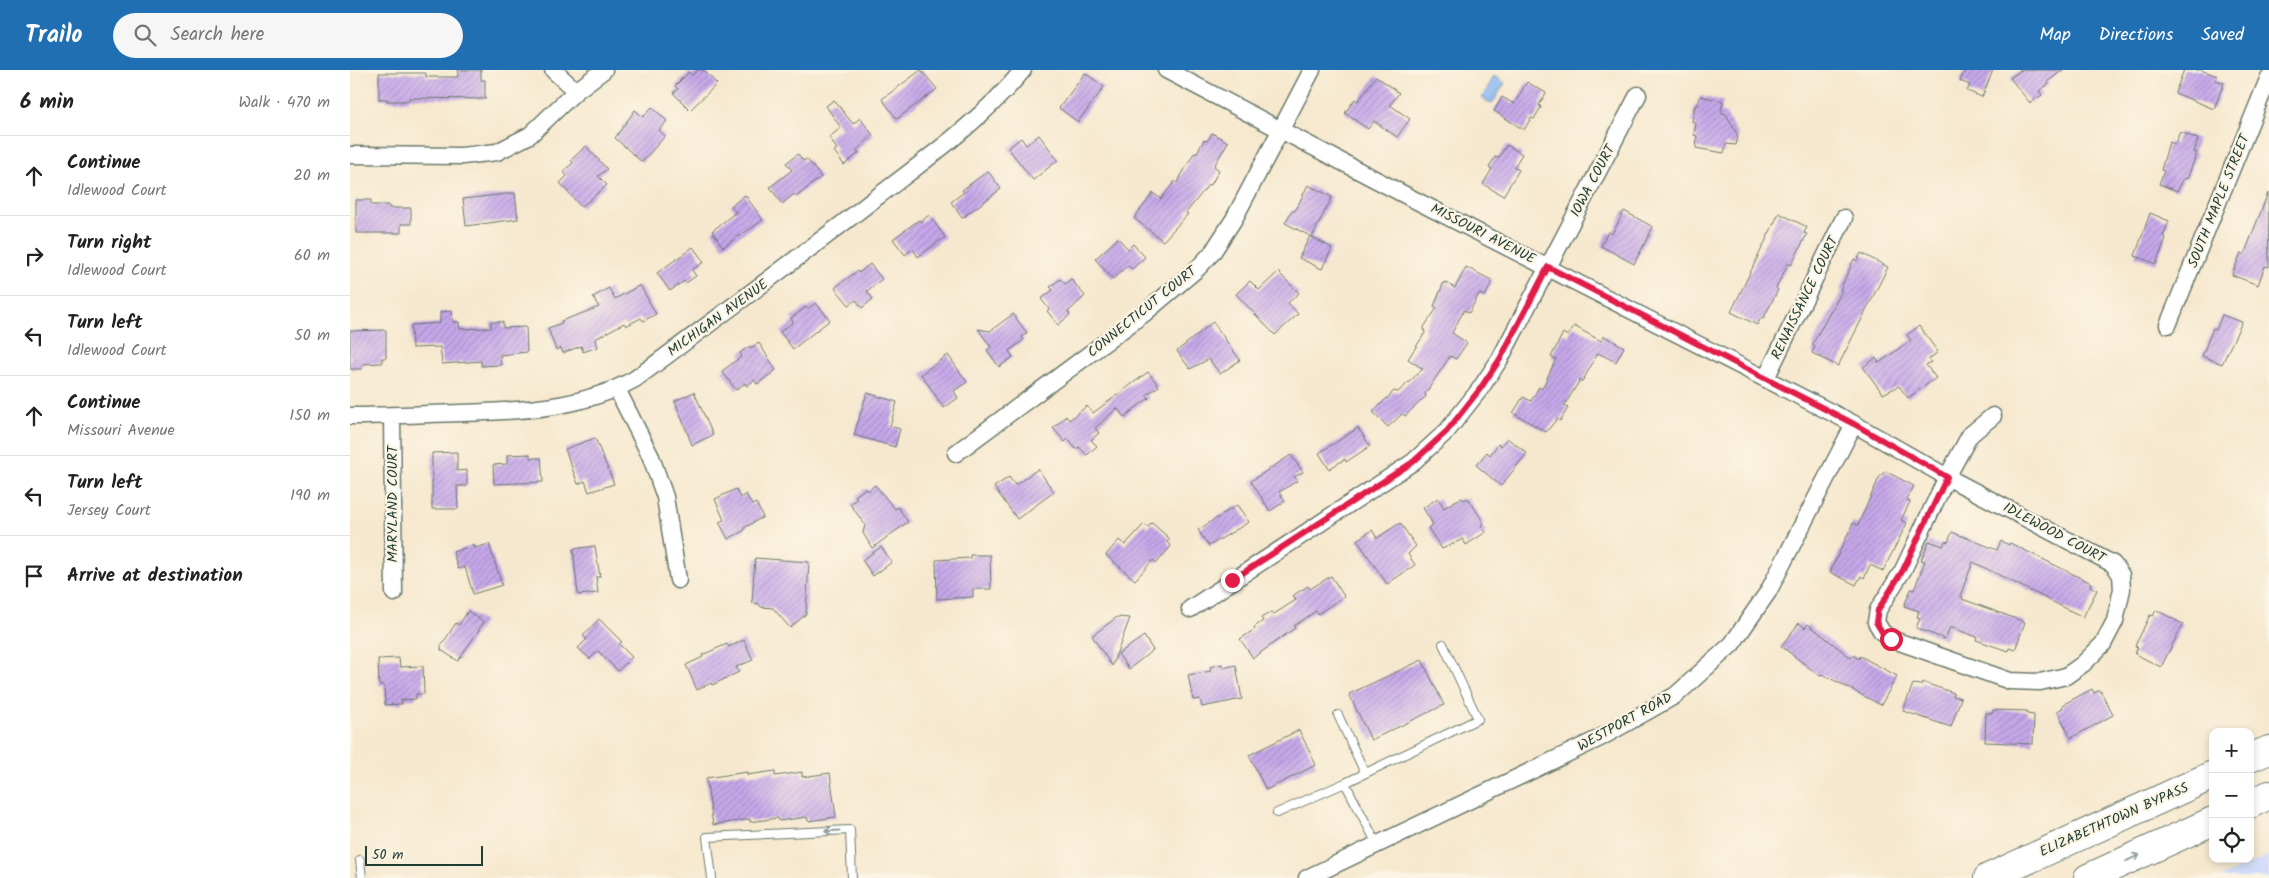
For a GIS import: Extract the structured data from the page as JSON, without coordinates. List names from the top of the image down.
{
  "streets": {
    "highway": ["ELIZABETHTOWN BYPASS"],
    "street": [
      "IOWA COURT",
      "SOUTH MAPLE STREET",
      "MISSOURI AVENUE",
      "RENAISSANCE COURT",
      "CONNECTICUT COURT",
      "MICHIGAN AVENUE",
      "MARYLAND COURT",
      "IDLEWOOD COURT",
      "WESTPORT ROAD"
    ]
  },
  "crossings": [
    ["IOWA COURT", "MISSOURI AVENUE"],
    ["MISSOURI AVENUE", "RENAISSANCE COURT"],
    ["MISSOURI AVENUE", "CONNECTICUT COURT"],
    ["MISSOURI AVENUE", "IDLEWOOD COURT"],
    ["MISSOURI AVENUE", "WESTPORT ROAD"],
    ["MICHIGAN AVENUE", "MARYLAND COURT"],
    ["IDLEWOOD COURT", "WESTPORT ROAD"]
  ],
  "scale_bar": "50 m",
  "page": {
    "header": "Trailo",
    "search": "Search here",
    "nav": ["Map", "Directions", "Saved"],
    "heading": ["6 min", "Walk · 470 m"],
    "list": [
      ["Continue", "Idlewood Court", "20 m"],
      ["Turn right", "Idlewood Court", "60 m"],
      ["Turn left", "Idlewood Court", "50 m"],
      ["Continue", "Missouri Avenue", "150 m"],
      ["Turn left", "Jersey Court", "190 m"],
      "Arrive at destination"
    ],
    "map_buttons": ["+", "−"],
    "scale": "50 m"
  }
}
